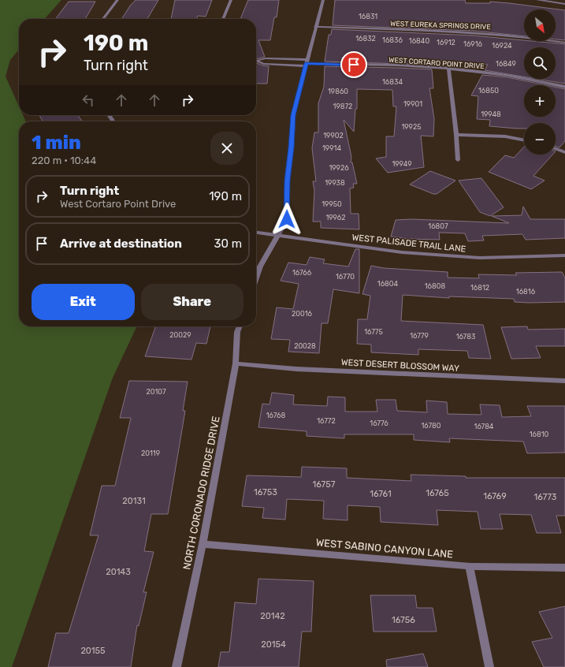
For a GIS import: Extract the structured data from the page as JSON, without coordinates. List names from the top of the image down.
{
  "streets": {
    "street": [
      "WEST EUREKA SPRINGS DRIVE",
      "WEST CORTARO POINT DRIVE",
      "WEST PALISADE TRAIL LANE",
      "WEST DESERT BLOSSOM WAY",
      "NORTH CORONADO RIDGE DRIVE",
      "WEST SABINO CANYON LANE"
    ]
  },
  "crossings": [
    ["WEST DESERT BLOSSOM WAY", "NORTH CORONADO RIDGE DRIVE"],
    ["NORTH CORONADO RIDGE DRIVE", "WEST SABINO CANYON LANE"]
  ],
  "house_numbers": [
    "16831",
    "16832",
    "16836",
    "16840",
    "16912",
    "16916",
    "16924",
    "16849",
    "16834",
    "16850",
    "19860",
    "19901",
    "19872",
    "19948",
    "19925",
    "19902",
    "19914",
    "19949",
    "19926",
    "19938",
    "19950",
    "19962",
    "16807",
    "16766",
    "16770",
    "16804",
    "16808",
    "16812",
    "16816",
    "20016",
    "16775",
    "20029",
    "16779",
    "16783",
    "20028",
    "20107",
    "16768",
    "16772",
    "16776",
    "16780",
    "16784",
    "16810",
    "20119",
    "16757",
    "16753",
    "16765",
    "16761",
    "16769",
    "16773",
    "20131",
    "20143",
    "20142",
    "16756",
    "20154",
    "20155"
  ],
  "north": "bottom right",
  "page": {
    "map_buttons": ["+", "−"],
    "turn": ["190 m", "Turn right"],
    "heading": ["1 min", "220 m · 10:44"],
    "list": [
      {
        "name": "Turn right",
        "note": "West Cortaro Point Drive",
        "value": "190 m"
      },
      {
        "name": "Arrive at destination",
        "value": "30 m"
      }
    ],
    "buttons": ["Exit", "Share"]
  }
}
